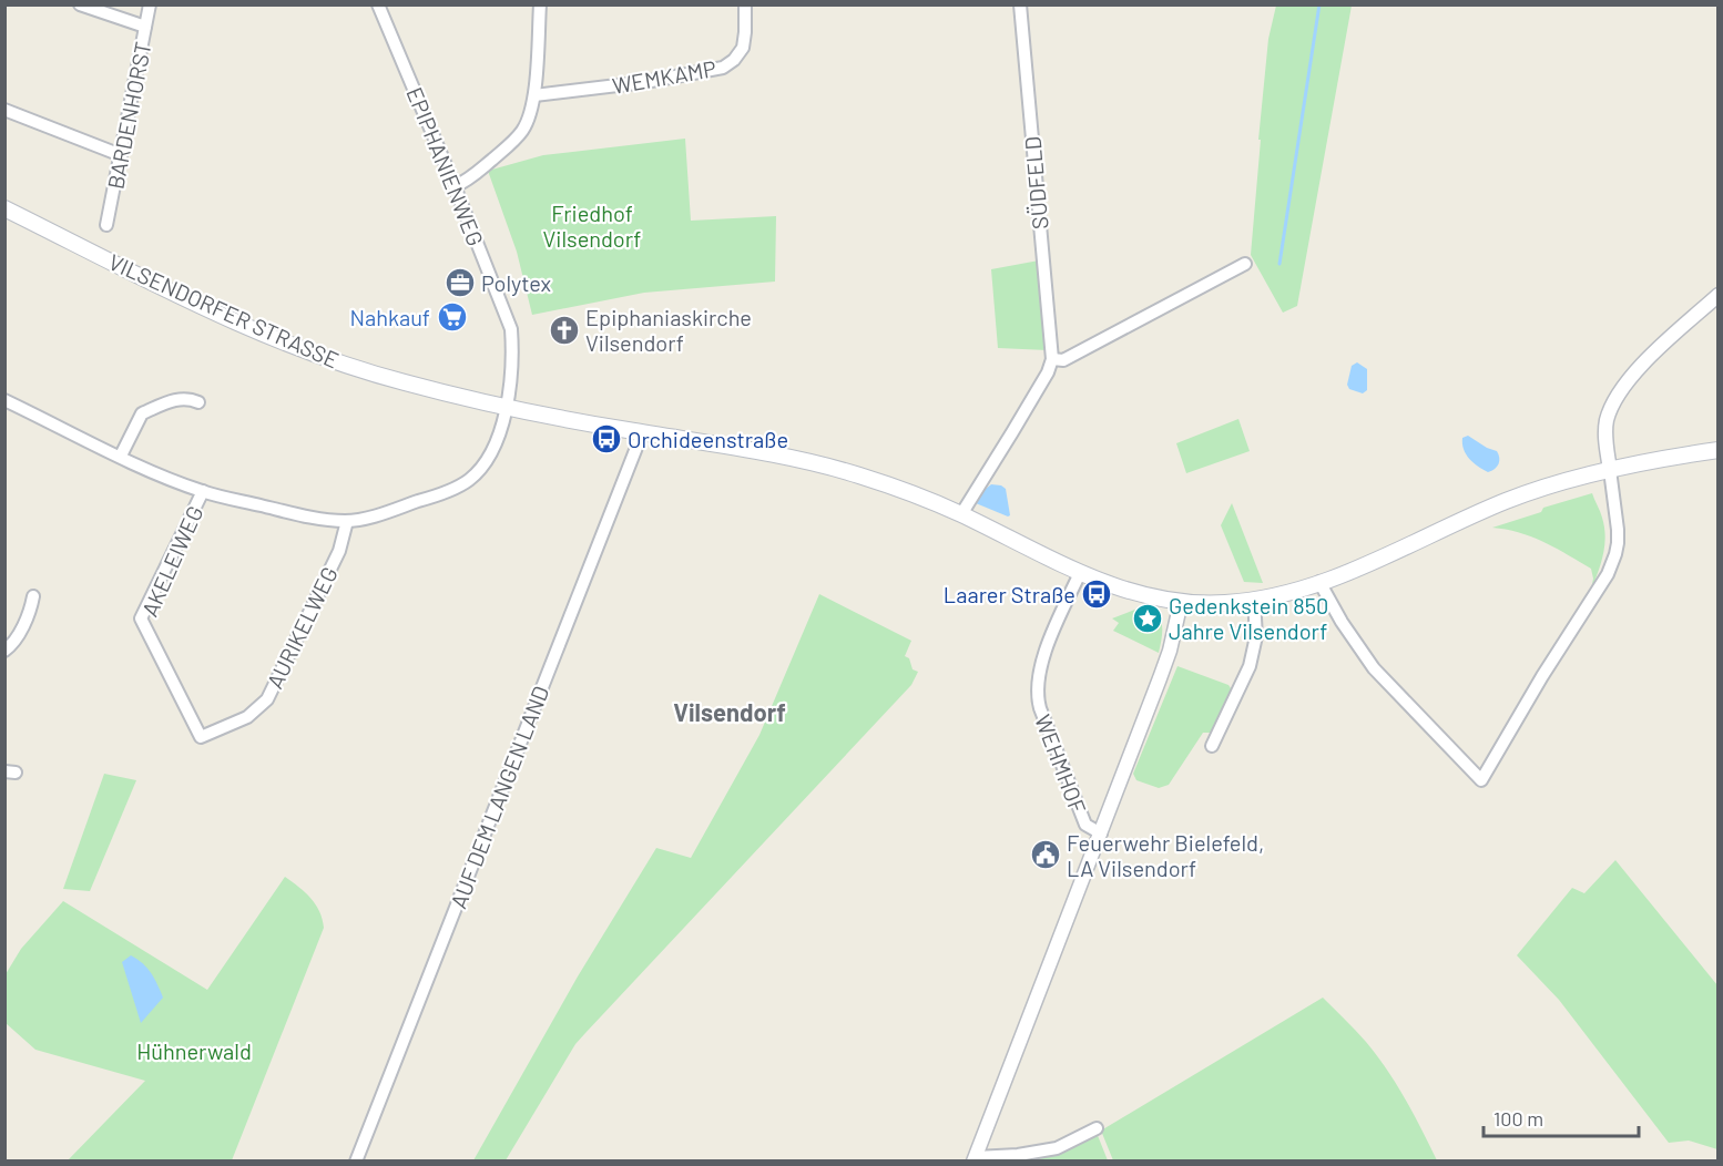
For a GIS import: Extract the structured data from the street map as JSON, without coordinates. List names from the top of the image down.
{
  "streets": {
    "main road": ["VILSENDORFER STRASSE"],
    "street": [
      "WEMKAMP",
      "BARDENHORST",
      "EPIPHANIENWEG",
      "SÜDFELD",
      "AKELEIWEG",
      "AURIKELWEG",
      "WEHMHOF",
      "AUF DEM LANGEN LAND"
    ]
  },
  "crossings": [
    ["EPIPHANIENWEG", "VILSENDORFER STRASSE"],
    ["VILSENDORFER STRASSE", "WEHMHOF"],
    ["VILSENDORFER STRASSE", "AUF DEM LANGEN LAND"],
    ["AKELEIWEG", "AURIKELWEG"]
  ],
  "districts": ["Vilsendorf"],
  "parks": ["Friedhof Vilsendorf", "Hühnerwald"],
  "places": {
    "office": ["Polytex"],
    "supermarket": ["Nahkauf"],
    "church": ["Epiphaniaskirche Vilsendorf"],
    "bus stop": ["Orchideenstraße", "Laarer Straße"],
    "place": ["Gedenkstein 850 Jahre Vilsendorf"],
    "public building": ["Feuerwehr Bielefeld, LA Vilsendorf"]
  },
  "scale_bar": "100 m"
}
